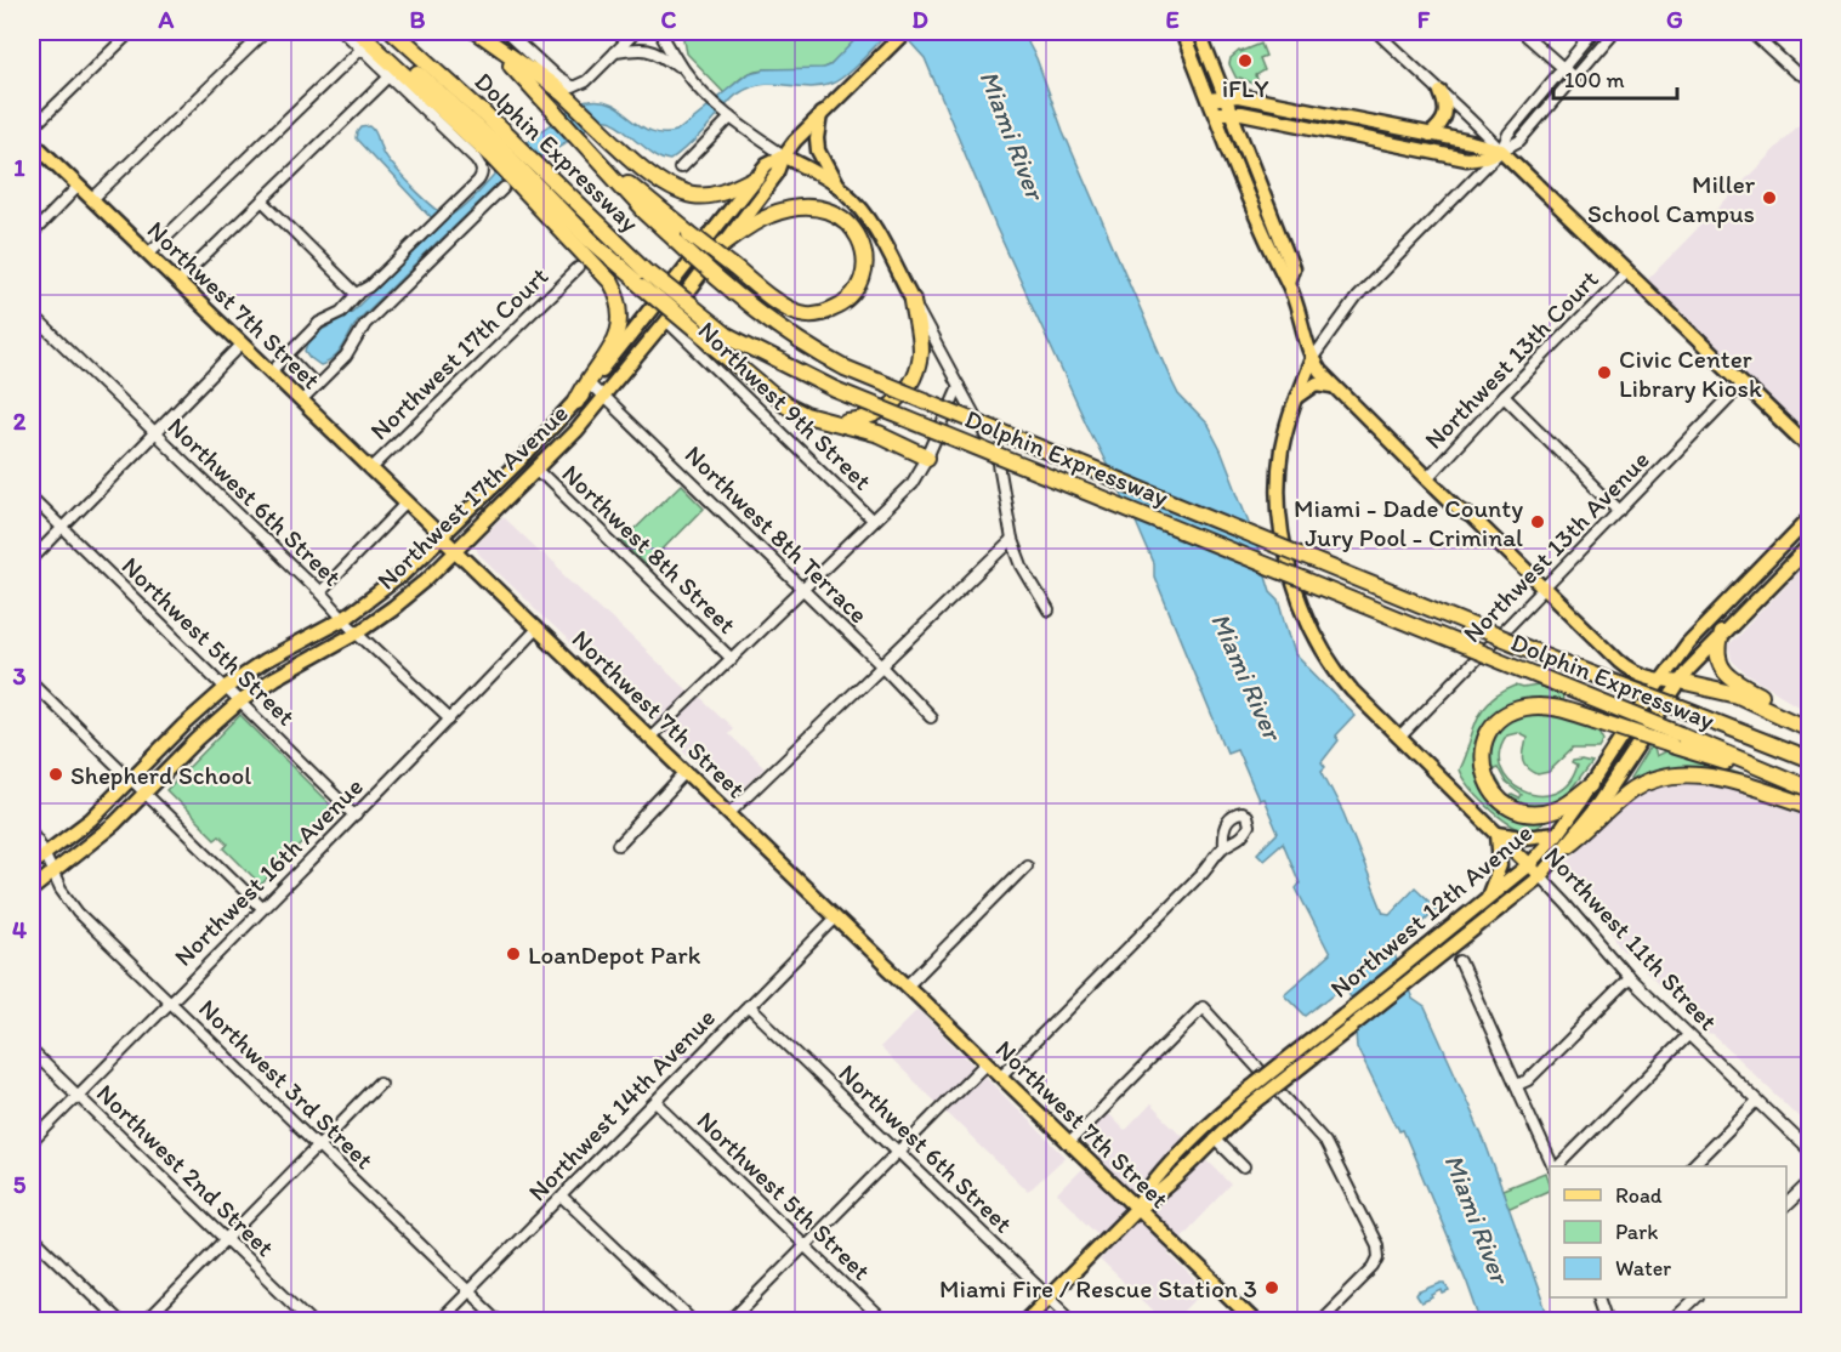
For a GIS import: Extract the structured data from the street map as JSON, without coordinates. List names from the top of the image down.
{
  "streets": {
    "highway": ["Dolphin Expressway"],
    "main road": [
      "Northwest 7th Street",
      "Northwest 17th Avenue",
      "Northwest 12th Avenue",
      "Northwest 11th Street"
    ],
    "street": [
      "Northwest 17th Court",
      "Northwest 13th Court",
      "Northwest 9th Street",
      "Northwest 6th Street",
      "Northwest 8th Terrace",
      "Northwest 13th Avenue",
      "Northwest 8th Street",
      "Northwest 5th Street",
      "Northwest 16th Avenue",
      "Northwest 3rd Street",
      "Northwest 14th Avenue",
      "Northwest 2nd Street"
    ]
  },
  "crossings": [
    ["Northwest 7th Street", "Northwest 17th Court"],
    ["Northwest 7th Street", "Northwest 17th Avenue"],
    ["Northwest 7th Street", "Northwest 16th Avenue"],
    ["Northwest 7th Street", "Northwest 12th Avenue"],
    ["Northwest 7th Street", "Northwest 14th Avenue"],
    ["Northwest 9th Street", "Northwest 17th Avenue"],
    ["Northwest 17th Avenue", "Northwest 6th Street"],
    ["Northwest 17th Avenue", "Northwest 8th Terrace"],
    ["Northwest 17th Avenue", "Northwest 8th Street"],
    ["Northwest 17th Avenue", "Northwest 5th Street"],
    ["Northwest 17th Avenue", "Northwest 3rd Street"],
    ["Northwest 6th Street", "Northwest 16th Avenue"],
    ["Northwest 6th Street", "Northwest 12th Avenue"],
    ["Northwest 6th Street", "Northwest 14th Avenue"],
    ["Northwest 13th Avenue", "Northwest 11th Street"],
    ["Northwest 5th Street", "Northwest 16th Avenue"],
    ["Northwest 5th Street", "Northwest 14th Avenue"],
    ["Northwest 16th Avenue", "Northwest 3rd Street"],
    ["Northwest 16th Avenue", "Northwest 2nd Street"],
    ["Northwest 12th Avenue", "Northwest 11th Street"],
    ["Northwest 3rd Street", "Northwest 14th Avenue"]
  ],
  "water": ["Miami River"],
  "places": [
    "iFLY",
    "Miller School Campus",
    "Civic Center Library Kiosk",
    "Miami - Dade County Jury Pool - Criminal",
    "Shepherd School",
    "LoanDepot Park",
    "Miami Fire / Rescue Station 3"
  ],
  "legend": ["Road", "Park", "Water"],
  "scale_bar": "100 m",
  "grid": {
    "columns": [
      "A",
      "B",
      "C",
      "D",
      "E",
      "F",
      "G"
    ],
    "rows": [
      "1",
      "2",
      "3",
      "4",
      "5"
    ]
  }
}
